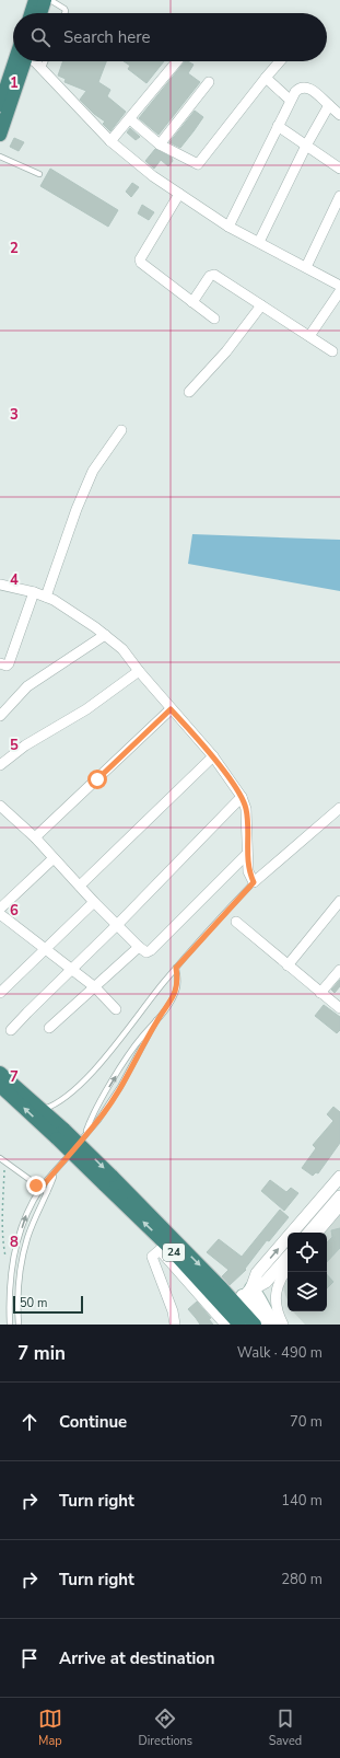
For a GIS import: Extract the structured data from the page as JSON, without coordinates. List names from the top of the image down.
{
  "streets": {
    "highway": ["24"]
  },
  "scale_bar": "50 m",
  "page": {
    "search": "Search here",
    "scale": "50 m",
    "heading": ["7 min", "Walk · 490 m"],
    "list": [
      ["Continue", "70 m"],
      ["Turn right", "140 m"],
      ["Turn right", "280 m"],
      "Arrive at destination"
    ],
    "nav": ["Map", "Directions", "Saved"]
  },
  "grid": {
    "rows": [
      "1",
      "2",
      "3",
      "4",
      "5",
      "6",
      "7",
      "8"
    ]
  }
}
